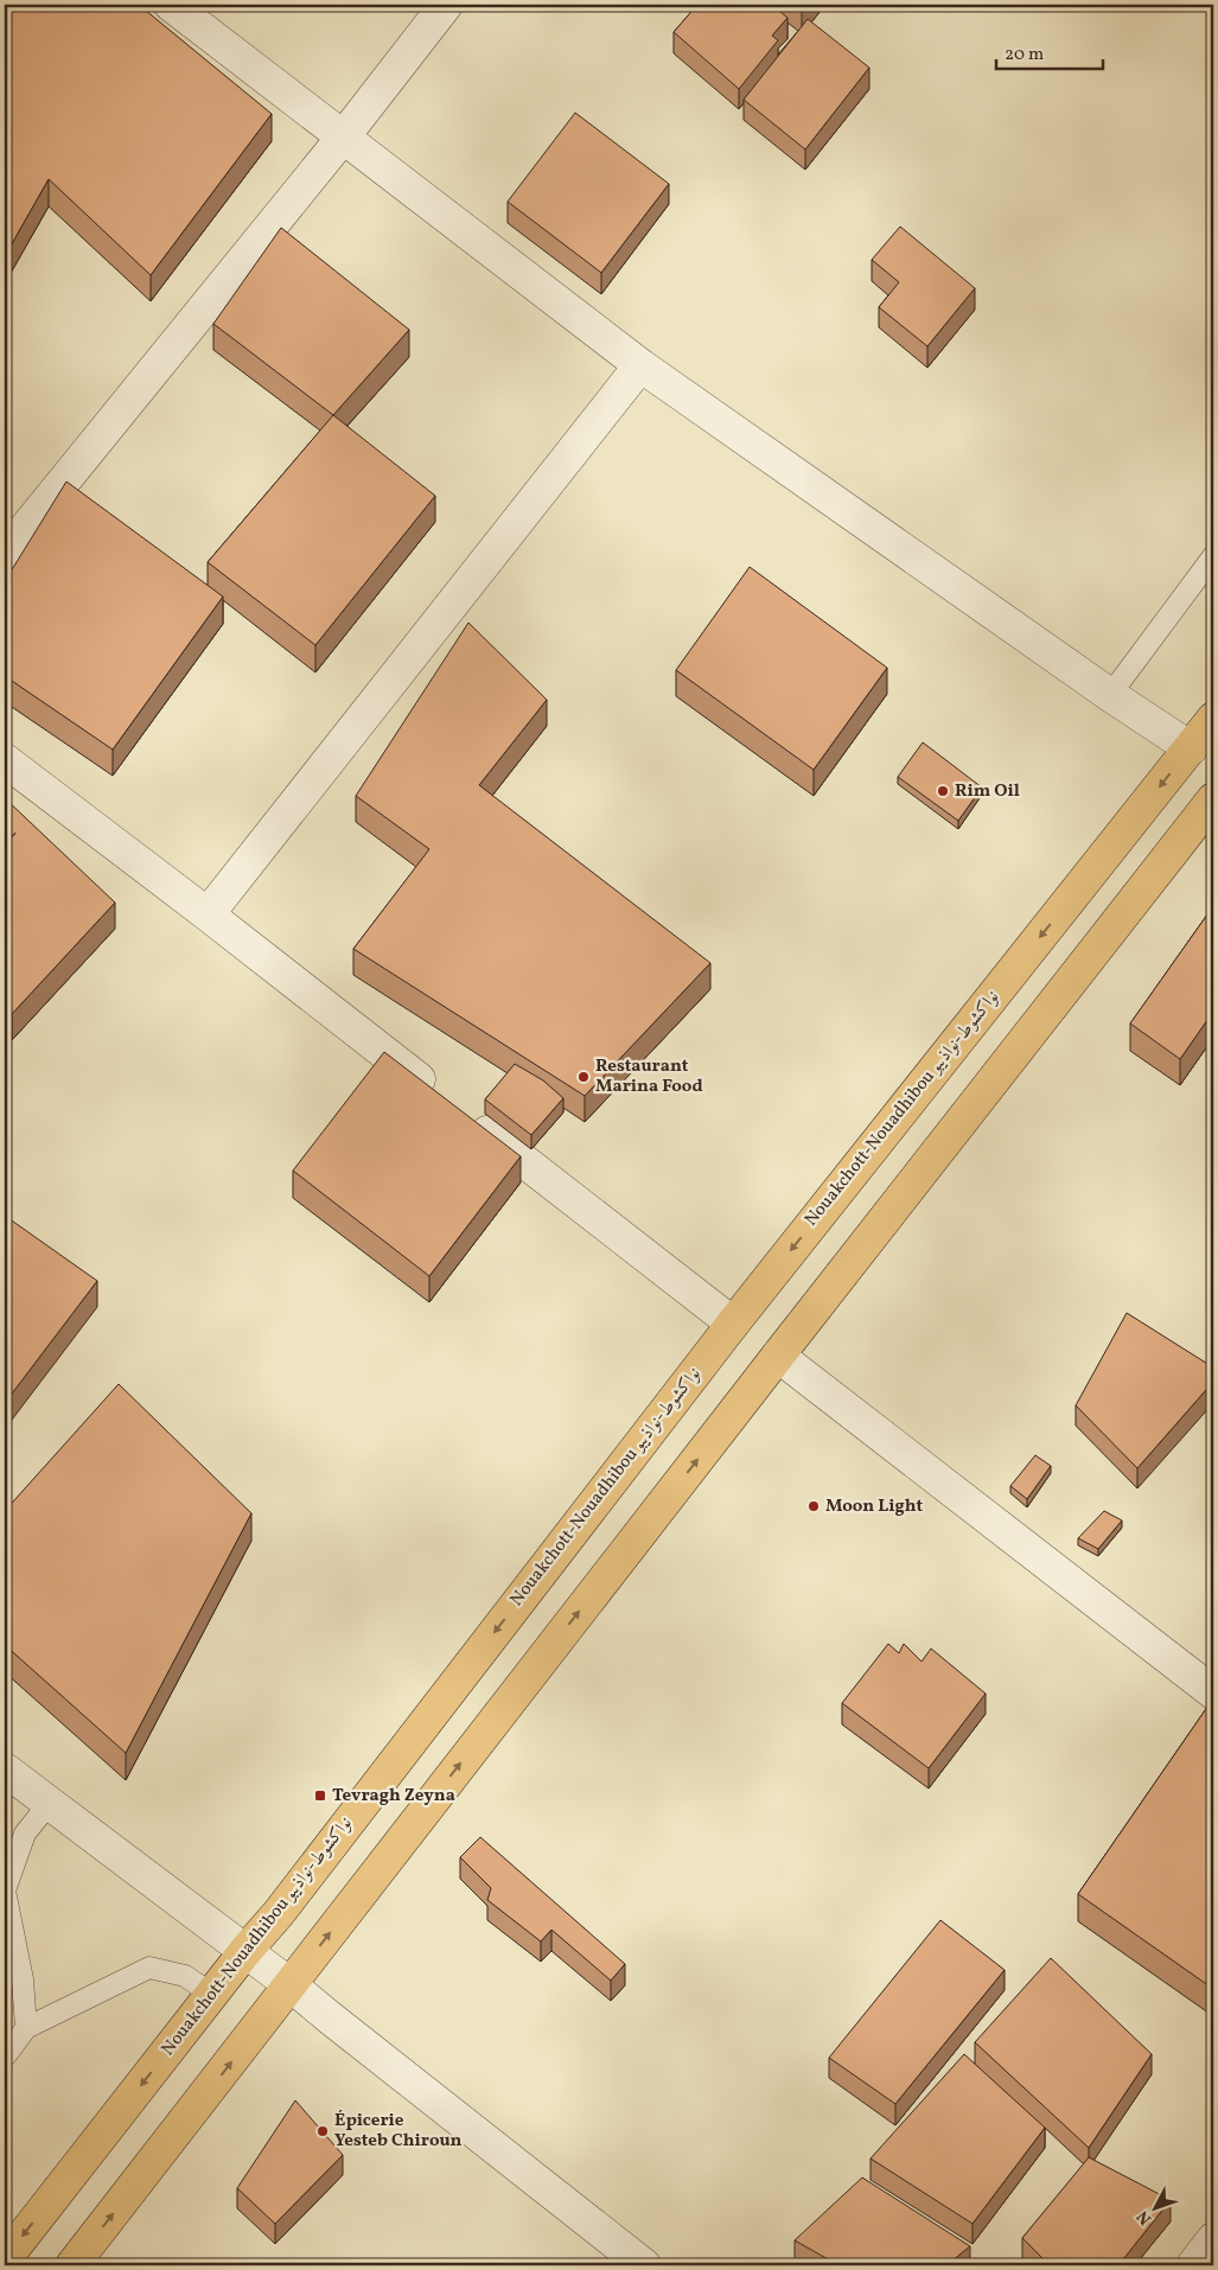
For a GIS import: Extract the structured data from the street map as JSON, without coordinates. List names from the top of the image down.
{
  "streets": {
    "highway": ["Nouakchott-Nouadhibou نواكشوط-نواذيبو"]
  },
  "places": {
    "other": [
      "Rim Oil",
      "Restaurant Marina Food",
      "Moon Light",
      "Épicerie Yesteb Chiroun"
    ],
    "transit": ["Tevragh Zeyna"]
  },
  "scale_bar": "20 m",
  "north": "bottom left"
}
